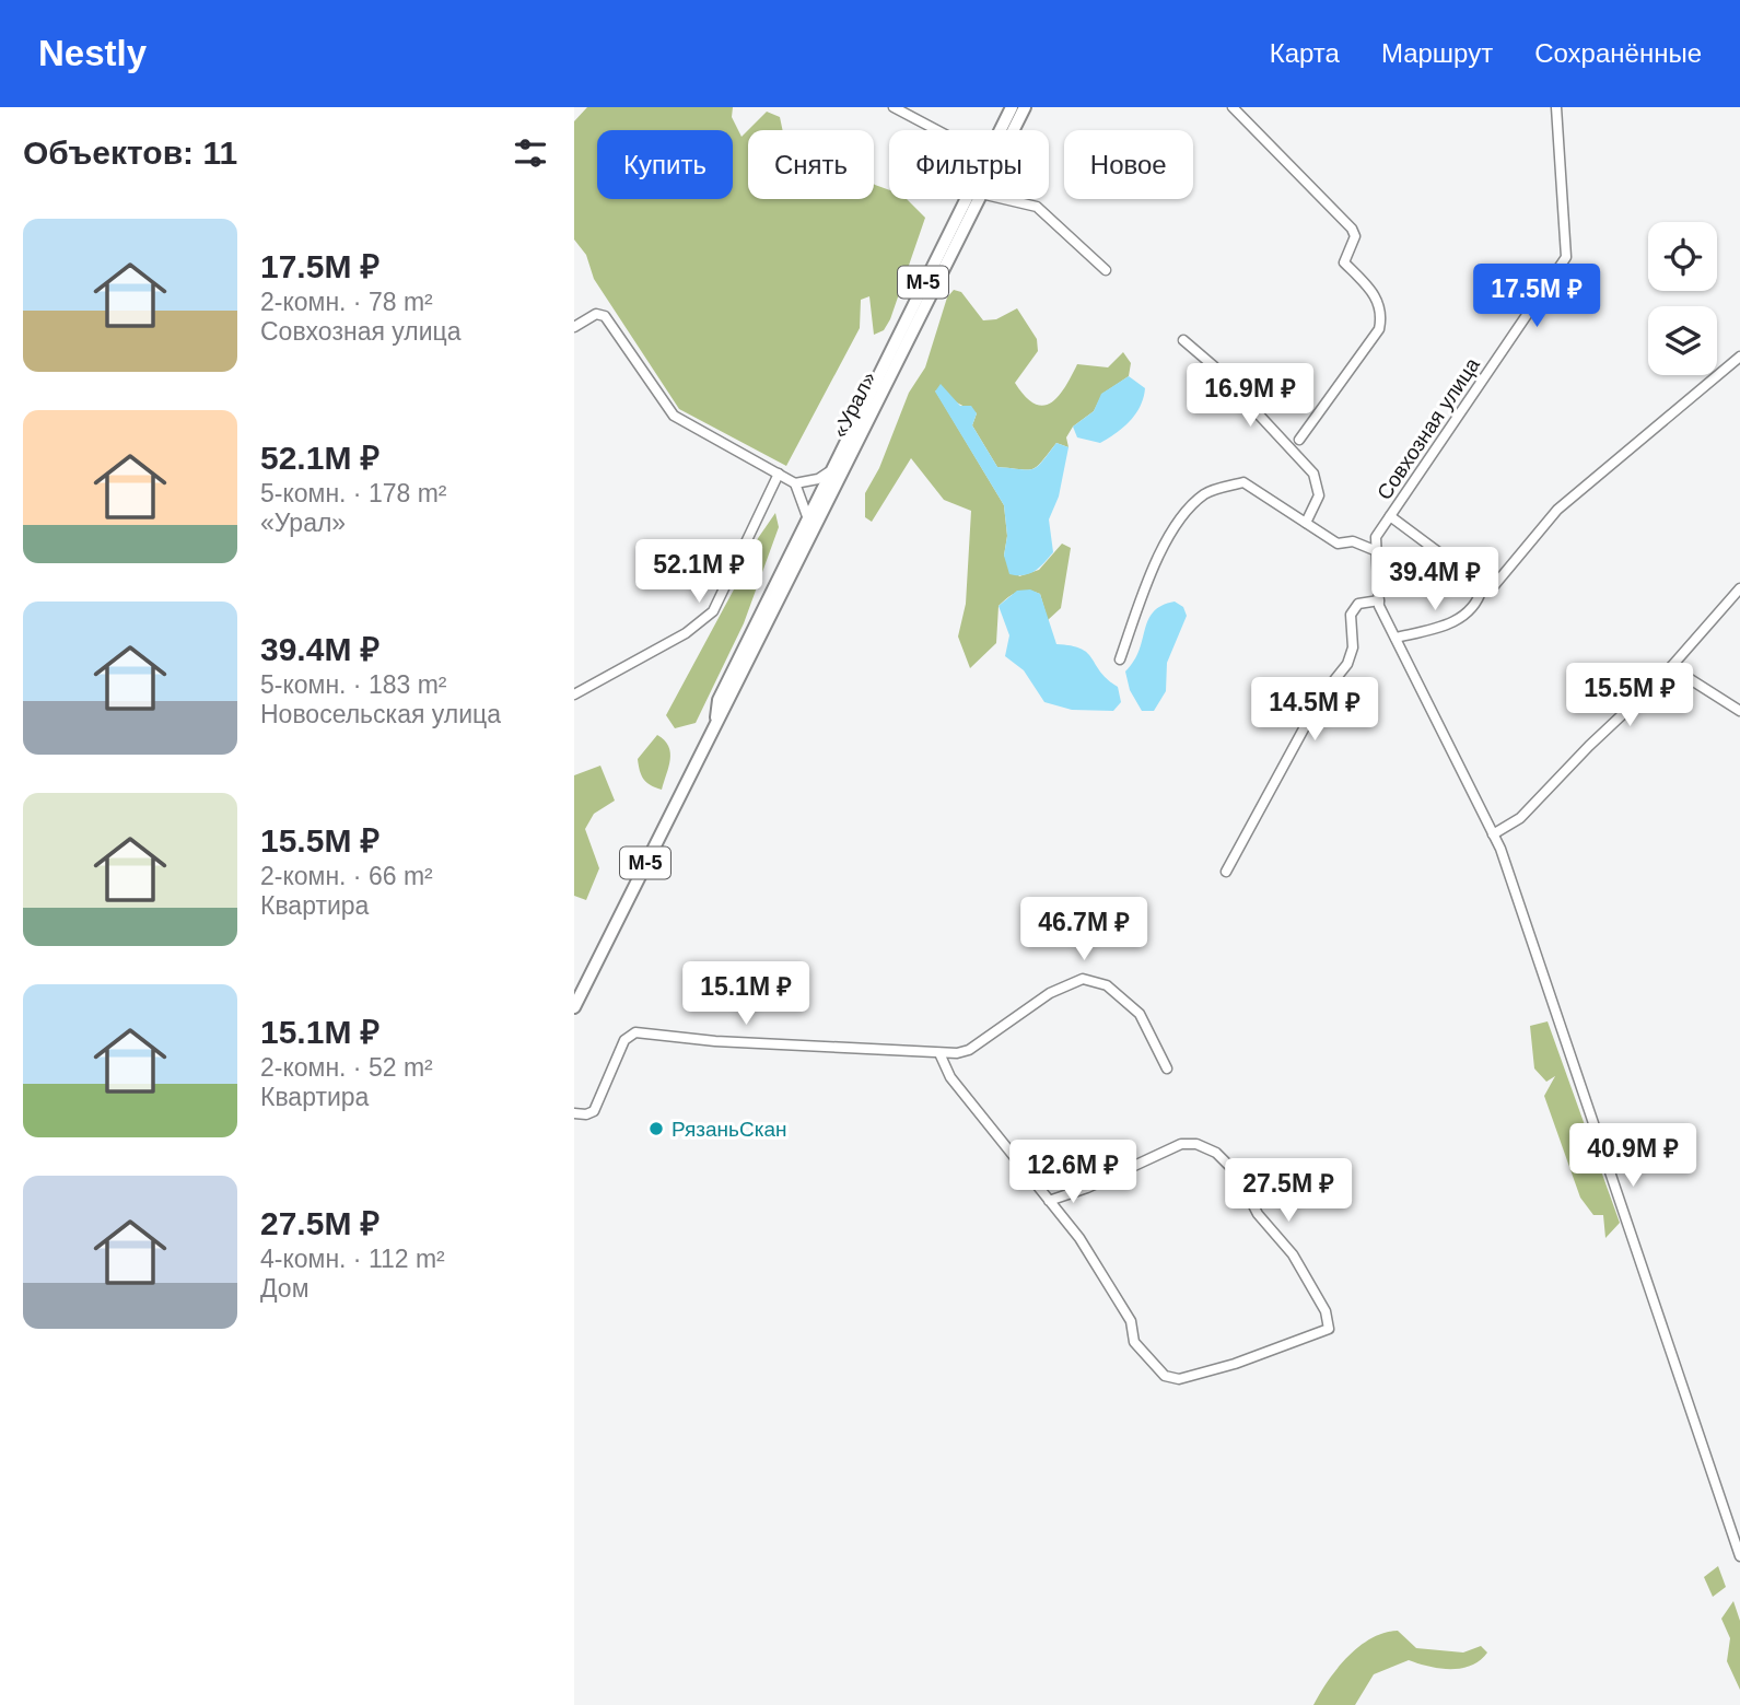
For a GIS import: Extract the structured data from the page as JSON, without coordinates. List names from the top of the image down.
{
  "streets": {
    "highway": ["М-5", "«Урал»"],
    "street": ["Совхозная улица"]
  },
  "places": ["РязаньСкан"],
  "page": {
    "header": "Nestly",
    "nav": ["Карта", "Маршрут", "Сохранённые"],
    "heading": "Объектов: 11",
    "chip": [
      "Купить",
      "Снять",
      "Фильтры",
      "Новое"
    ],
    "list": [
      {
        "name": "17.5M ₽",
        "note": "2-комн. · 78 m² · Совхозная улица"
      },
      {
        "name": "52.1M ₽",
        "note": "5-комн. · 178 m² · «Урал»"
      },
      {
        "name": "39.4M ₽",
        "note": "5-комн. · 183 m² · Новосельская улица"
      },
      {
        "name": "15.5M ₽",
        "note": "2-комн. · 66 m² · Квартира"
      },
      {
        "name": "15.1M ₽",
        "note": "2-комн. · 52 m² · Квартира"
      },
      {
        "name": "27.5M ₽",
        "note": "4-комн. · 112 m² · Дом"
      }
    ],
    "price": [
      "17.5M ₽",
      "16.9M ₽",
      "52.1M ₽",
      "39.4M ₽",
      "15.5M ₽",
      "14.5M ₽",
      "46.7M ₽",
      "15.1M ₽",
      "40.9M ₽",
      "12.6M ₽",
      "27.5M ₽"
    ]
  }
}
